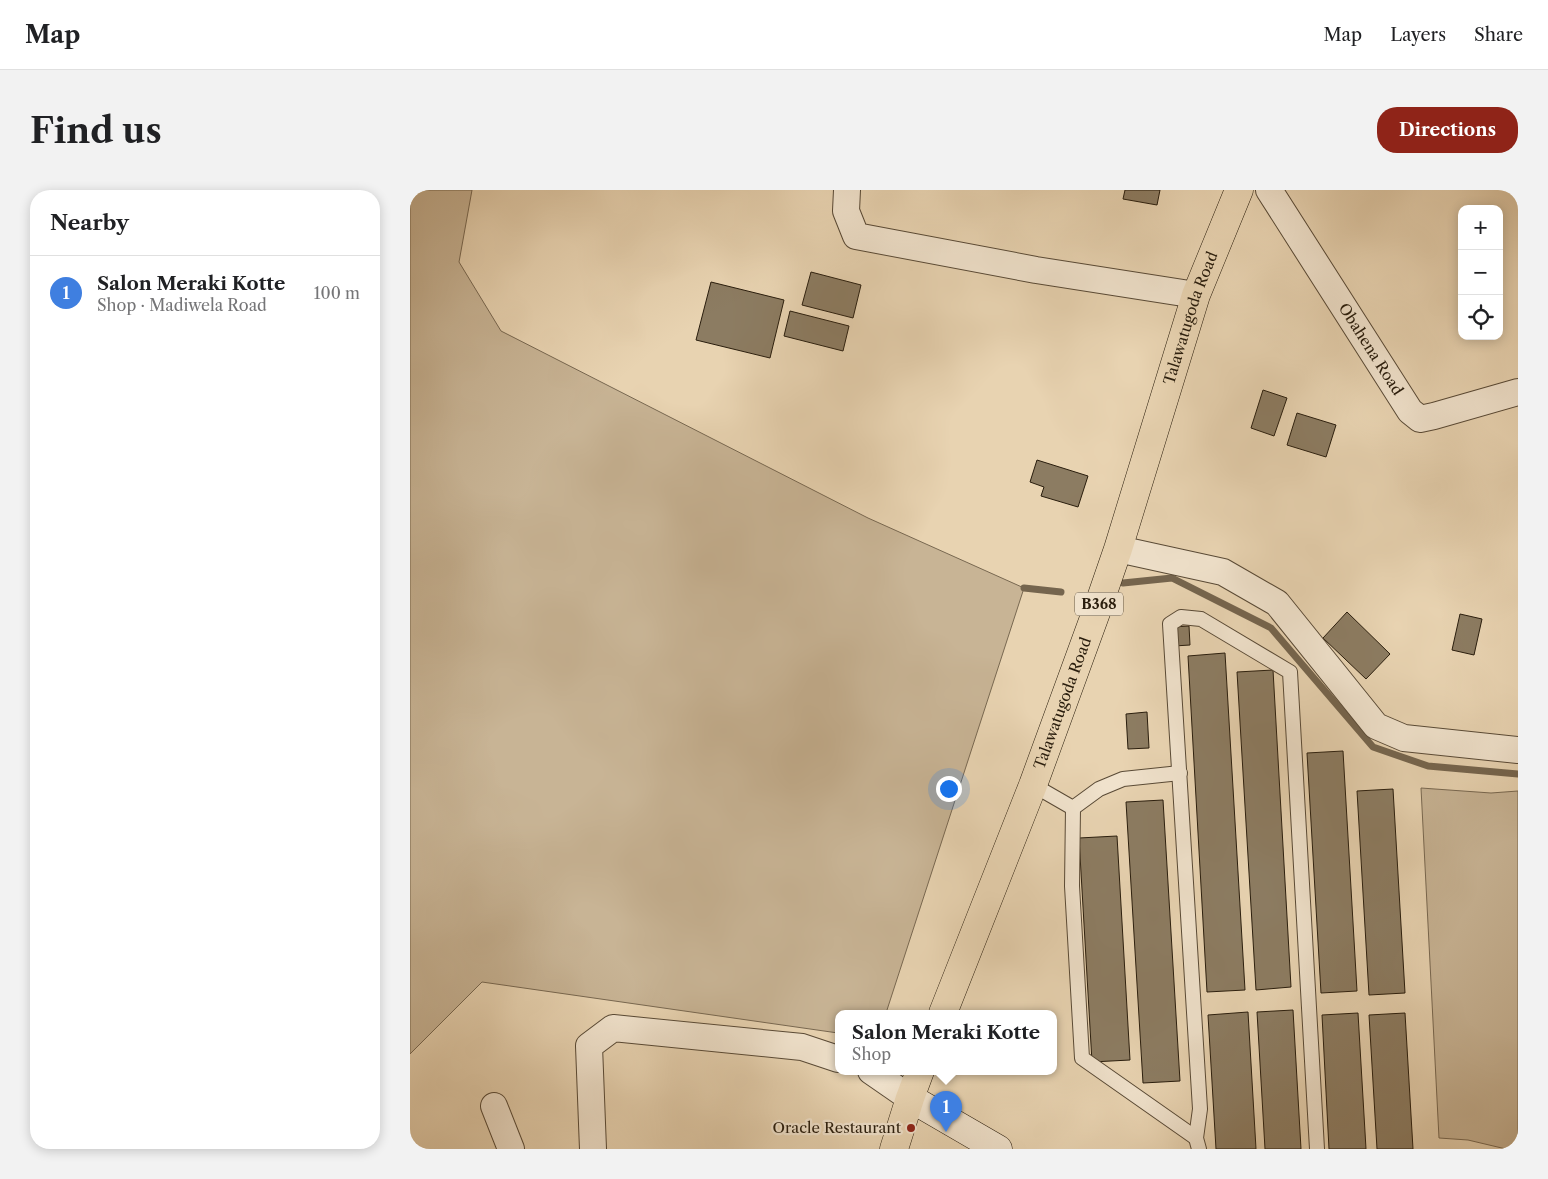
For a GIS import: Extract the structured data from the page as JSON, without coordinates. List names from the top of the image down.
{
  "streets": {
    "main road": ["Talawatugoda Road", "B368"],
    "street": ["Obahena Road"]
  },
  "places": ["Oracle Restaurant"],
  "page": {
    "header": "Map",
    "nav": ["Map", "Layers", "Share"],
    "buttons": "Directions",
    "title": "Find us",
    "heading": "Nearby",
    "map_buttons": ["+", "−"],
    "list": [
      {
        "mark": "1",
        "name": "Salon Meraki Kotte",
        "note": "Shop · Madiwela Road",
        "value": "100 m"
      }
    ],
    "popup": ["Salon Meraki Kotte", "Shop"],
    "pins": "1"
  }
}
